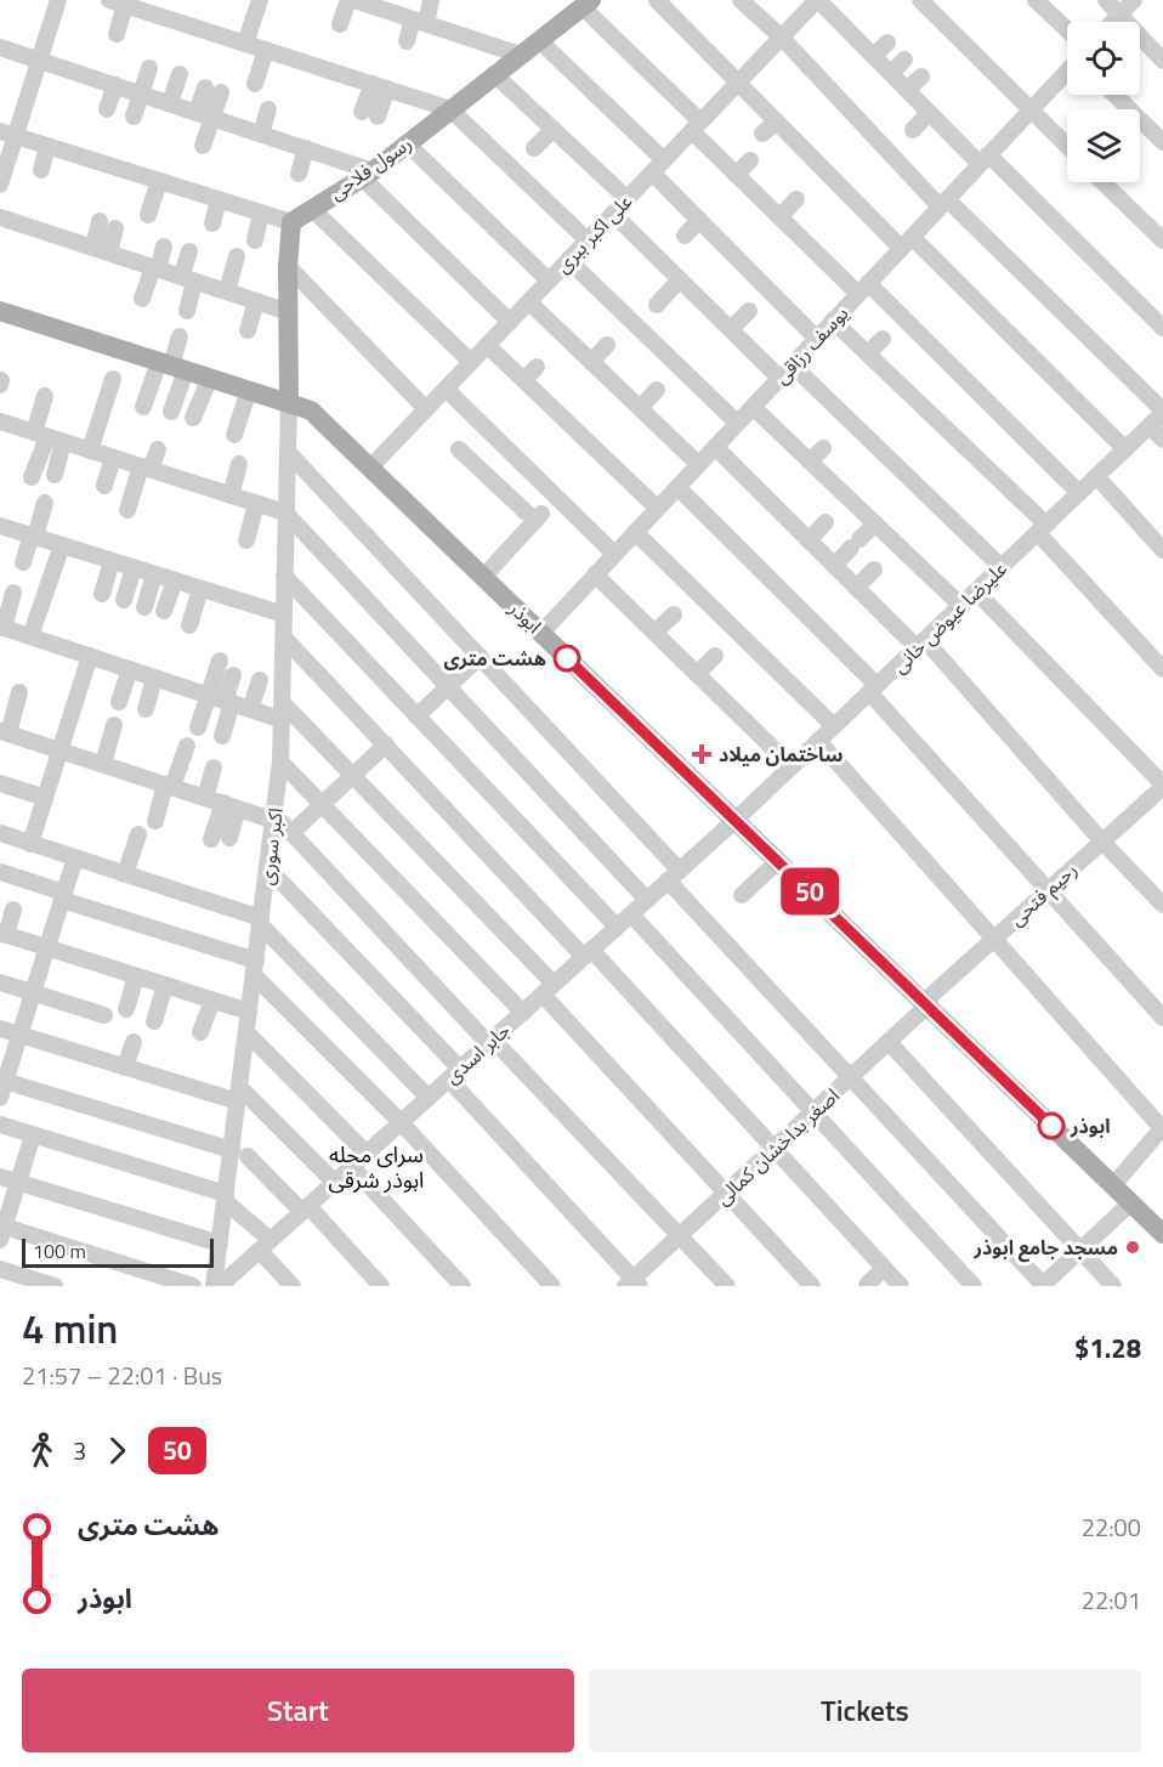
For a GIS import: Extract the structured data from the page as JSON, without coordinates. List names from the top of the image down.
{
  "streets": {
    "main road": ["رسول فلاحی", "ابوذر"],
    "street": [
      "علی اکبر ببری",
      "یوسف رزاقی",
      "علیرضا عیوض خانی",
      "اکبر سوری",
      "رحیم فتحی",
      "جابر اسدی",
      "اصغر بداخشان کمالی"
    ]
  },
  "crossings": [
    ["علی اکبر ببری", "ابوذر"],
    ["یوسف رزاقی", "ابوذر"],
    ["ابوذر", "علیرضا عیوض خانی"],
    ["ابوذر", "اکبر سوری"],
    ["ابوذر", "رحیم فتحی"],
    ["ابوذر", "جابر اسدی"],
    ["ابوذر", "اصغر بداخشان کمالی"],
    ["علیرضا عیوض خانی", "جابر اسدی"],
    ["رحیم فتحی", "اصغر بداخشان کمالی"]
  ],
  "districts": ["سرای محله ابوذر شرقی"],
  "places": {
    "other": ["هشت متری", "ابوذر", "مسجد جامع ابوذر"],
    "health": ["ساختمان میلاد"]
  },
  "lines": ["bus line 50"],
  "scale_bar": "100 m",
  "page": {
    "on_map": "50",
    "scale": "100 m",
    "heading": ["4 min", "21:57 – 22:01 · Bus", "$1.28"],
    "legs": ["3", "50"],
    "list": [
      {
        "name": "هشت متری",
        "value": "22:00"
      },
      {
        "name": "ابوذر",
        "value": "22:01"
      }
    ],
    "buttons": ["Start", "Tickets"]
  }
}
